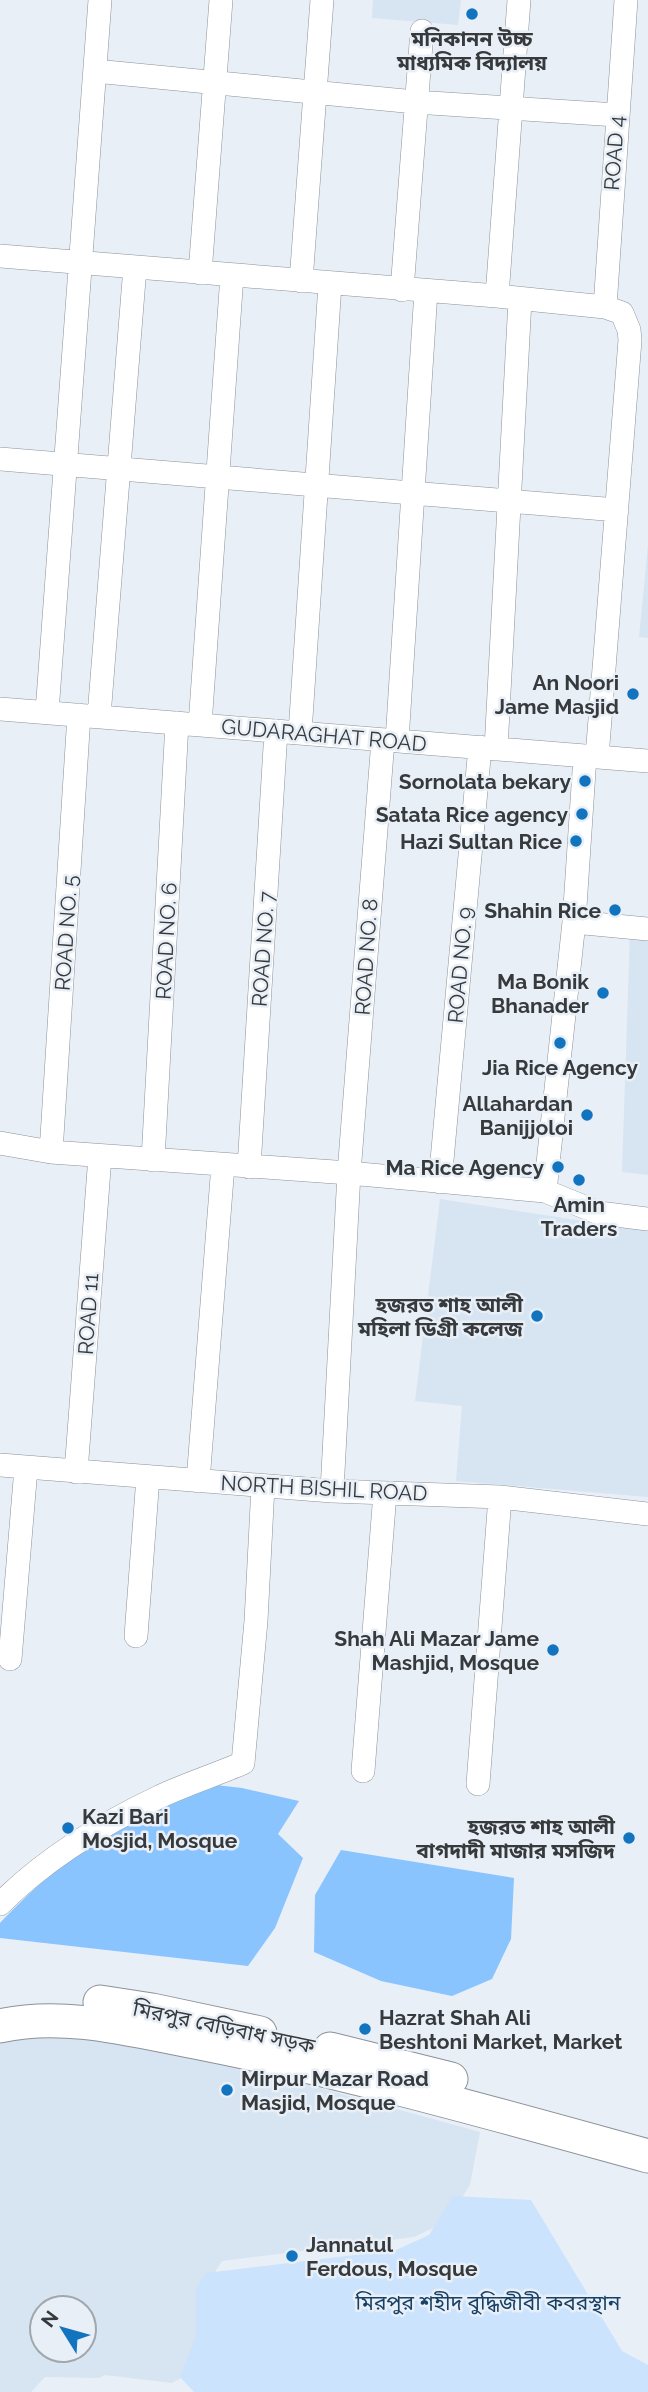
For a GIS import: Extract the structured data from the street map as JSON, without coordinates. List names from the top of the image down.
{
  "streets": {
    "highway": ["মিরপুর বেড়িবাধ সড়ক"],
    "street": [
      "ROAD 4",
      "GUDARAGHAT ROAD",
      "ROAD NO. 5",
      "ROAD NO. 6",
      "ROAD NO. 7",
      "ROAD NO. 8",
      "ROAD NO. 9",
      "ROAD 11",
      "NORTH BISHIL ROAD"
    ]
  },
  "crossings": [
    ["GUDARAGHAT ROAD", "ROAD NO. 5"],
    ["GUDARAGHAT ROAD", "ROAD NO. 6"],
    ["GUDARAGHAT ROAD", "ROAD NO. 7"],
    ["GUDARAGHAT ROAD", "ROAD NO. 8"],
    ["GUDARAGHAT ROAD", "ROAD NO. 9"],
    ["ROAD NO. 8", "NORTH BISHIL ROAD"],
    ["ROAD 11", "NORTH BISHIL ROAD"]
  ],
  "parks": ["মিরপুর শহীদ বুদ্ধিজীবী কবরস্থান"],
  "places": [
    "মনিকানন উচ্চ মাধ্যমিক বিদ্যালয়",
    "An Noori Jame Masjid",
    "Sornolata bekary",
    "Satata Rice agency",
    "Hazi Sultan Rice",
    "Shahin Rice",
    "Ma Bonik Bhanader",
    "Jia Rice Agency",
    "Allahardan Banijjoloi",
    "Ma Rice Agency",
    "Amin Traders",
    "হজরত শাহ আলী মহিলা ডিগ্রী কলেজ",
    "Shah Ali Mazar Jame Mashjid, Mosque",
    "Kazi Bari Mosjid, Mosque",
    "হজরত শাহ আলী বাগদাদী মাজার মসজিদ",
    "Hazrat Shah Ali Beshtoni Market, Market",
    "Mirpur Mazar Road Masjid, Mosque",
    "Jannatul Ferdous, Mosque"
  ],
  "north": "top left"
}
